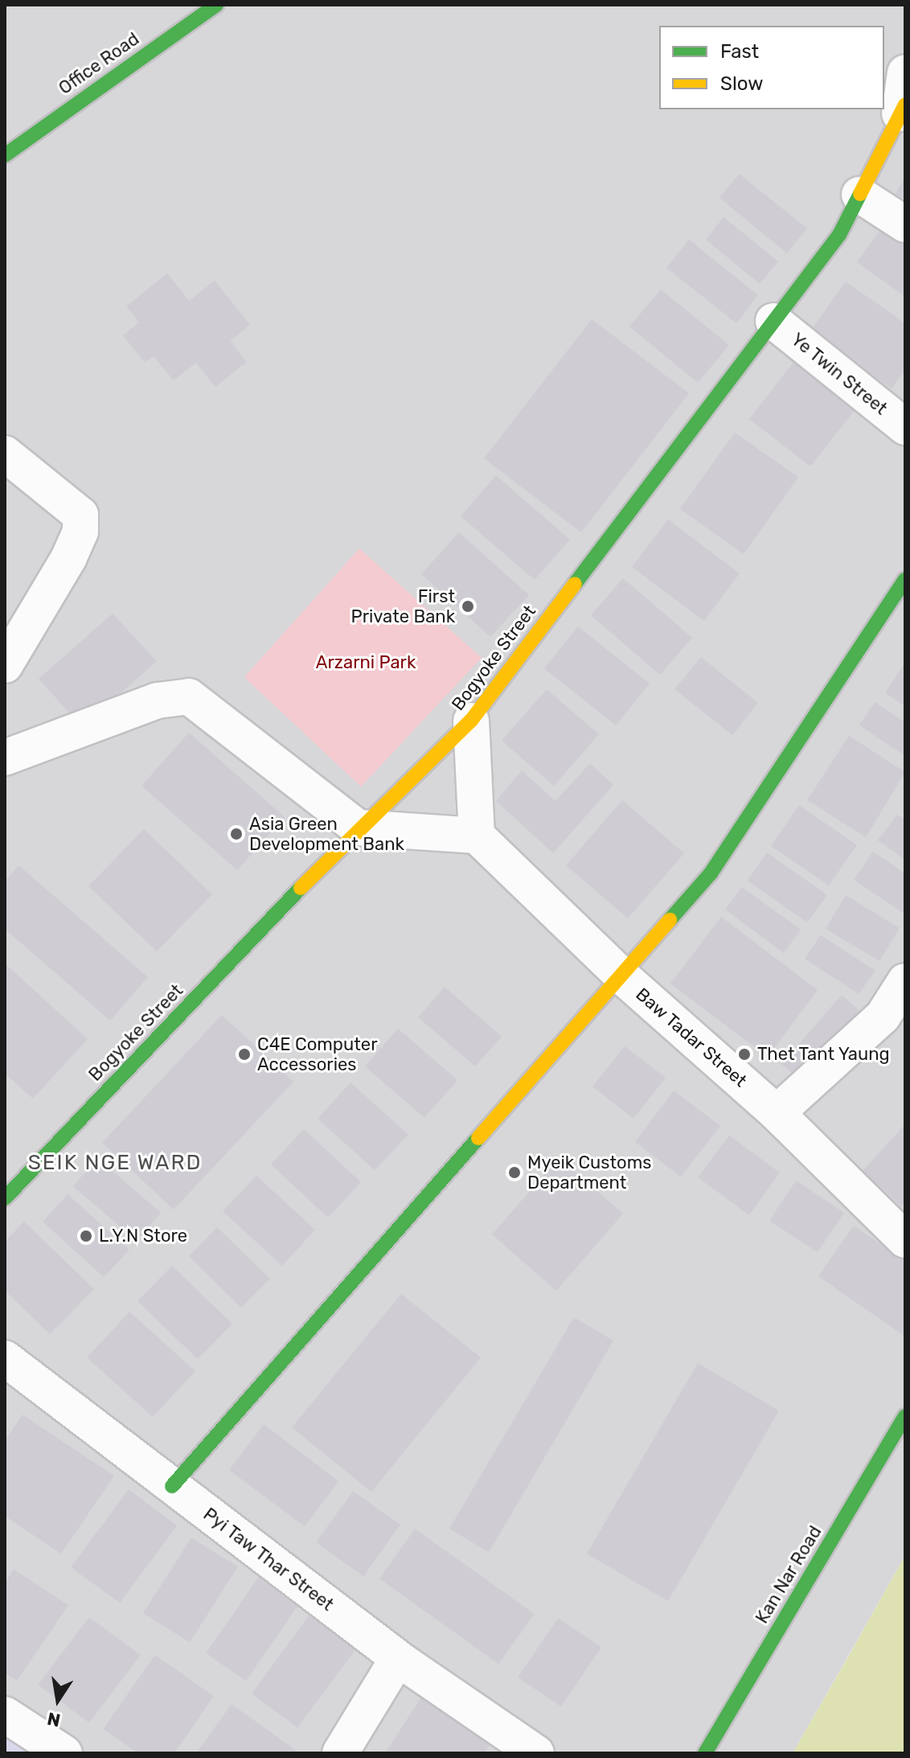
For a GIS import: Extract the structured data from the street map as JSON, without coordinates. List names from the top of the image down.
{
  "streets": {
    "main road": ["Office Road", "Bogyoke Street", "Kan Nar Road"],
    "street": ["Ye Twin Street", "Baw Tadar Street", "Pyi Taw Thar Street"]
  },
  "crossings": [
    ["Ye Twin Street", "Bogyoke Street"]
  ],
  "districts": ["SEIK NGE WARD"],
  "parks": ["Arzarni Park"],
  "places": [
    "First Private Bank",
    "Asia Green Development Bank",
    "C4E Computer Accessories",
    "Thet Tant Yaung",
    "Myeik Customs Department",
    "L.Y.N Store"
  ],
  "legend": ["Fast", "Slow"],
  "north": "bottom"
}
